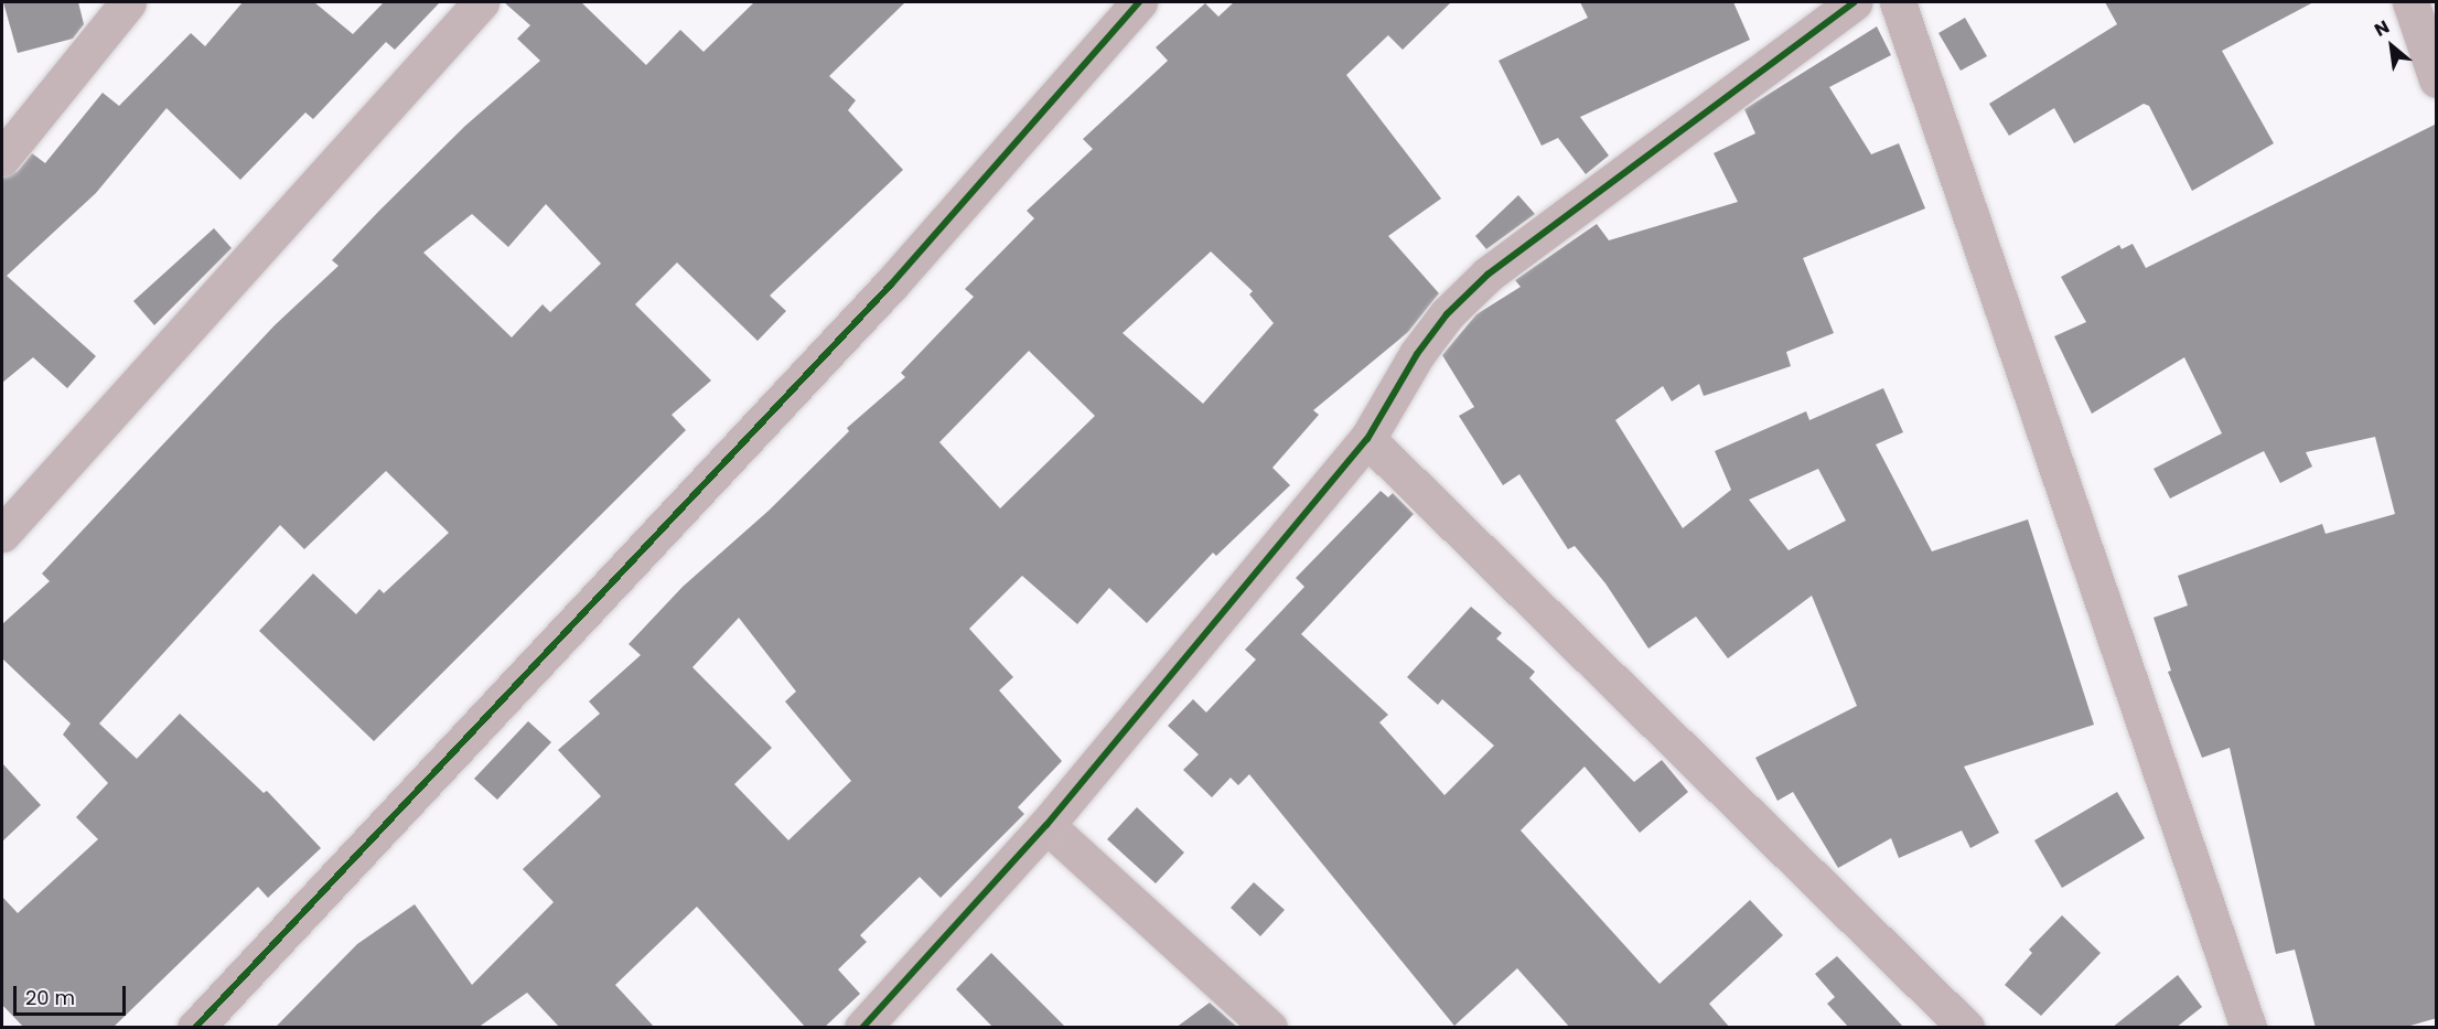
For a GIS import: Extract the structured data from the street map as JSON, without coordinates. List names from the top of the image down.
{
  "scale_bar": "20 m",
  "north": "top left"
}
